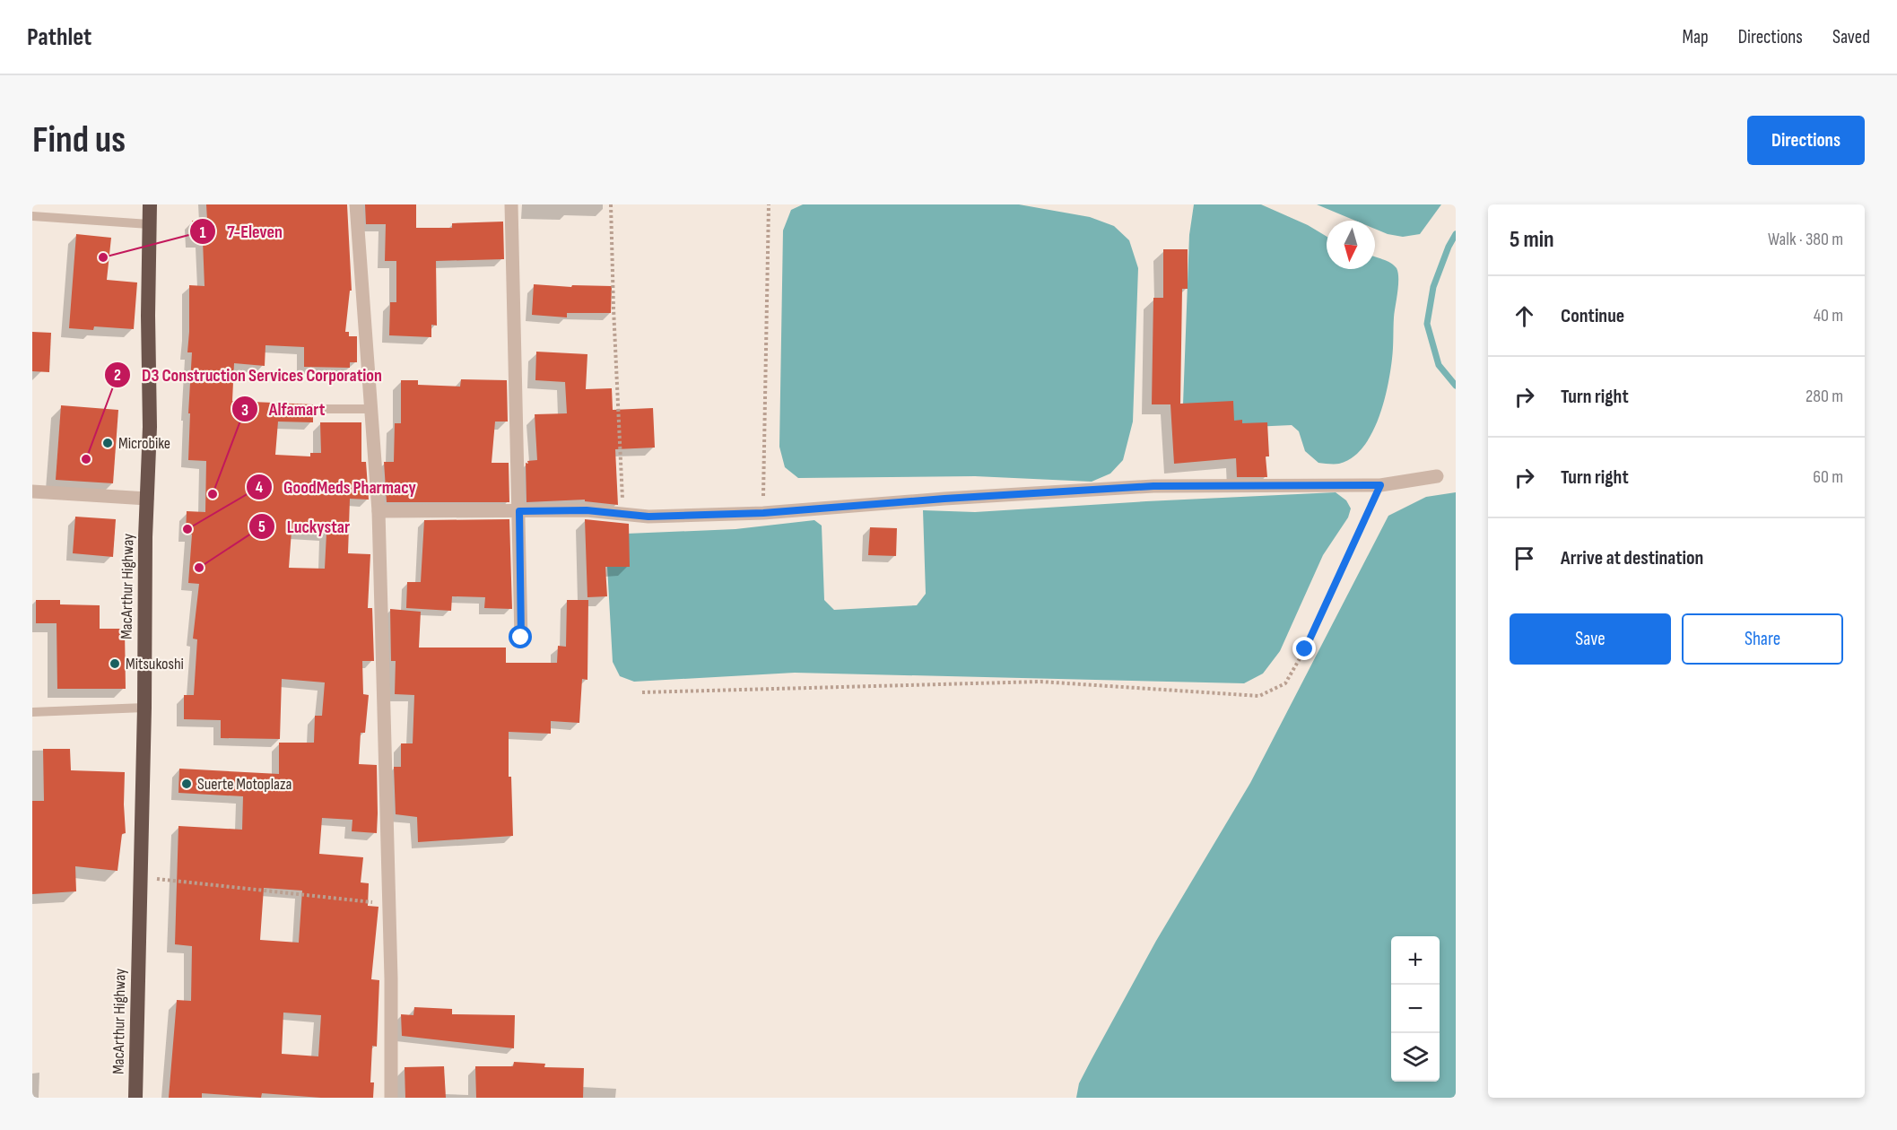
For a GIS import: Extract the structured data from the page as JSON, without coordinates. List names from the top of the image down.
{
  "streets": {
    "highway": ["MacArthur Highway"]
  },
  "places": [
    "7-Eleven",
    "Microbike",
    "D3 Construction Services Corporation",
    "Alfamart",
    "GoodMeds Pharmacy",
    "Luckystar",
    "Mitsukoshi",
    "Suerte Motoplaza"
  ],
  "north": "bottom",
  "page": {
    "header": "Pathlet",
    "nav": ["Map", "Directions", "Saved"],
    "buttons": [
      "Directions",
      ["Save", "Share"]
    ],
    "title": "Find us",
    "heading": ["5 min", "Walk · 380 m"],
    "list": [
      ["Continue", "40 m"],
      ["Turn right", "280 m"],
      ["Turn right", "60 m"],
      "Arrive at destination"
    ],
    "map_buttons": ["+", "−"]
  }
}
